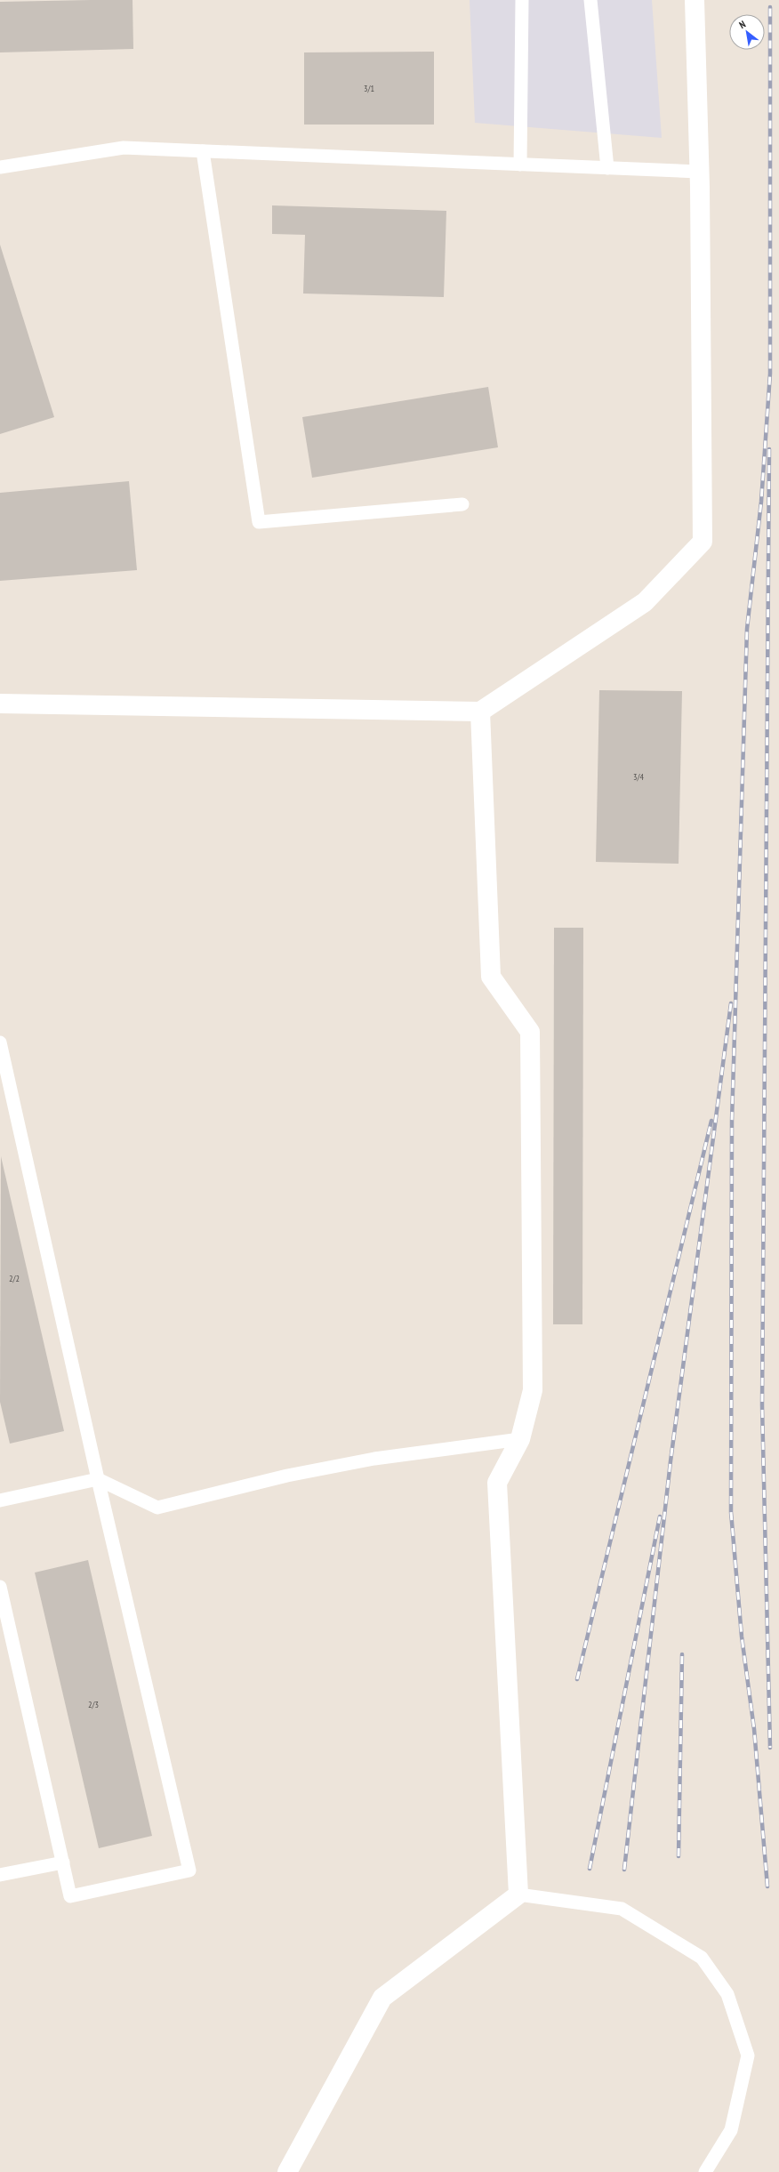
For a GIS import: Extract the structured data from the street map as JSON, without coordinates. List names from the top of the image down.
{
  "house_numbers": [
    "3/1",
    "3/4",
    "2/2",
    "2/3"
  ],
  "north": "top left"
}
